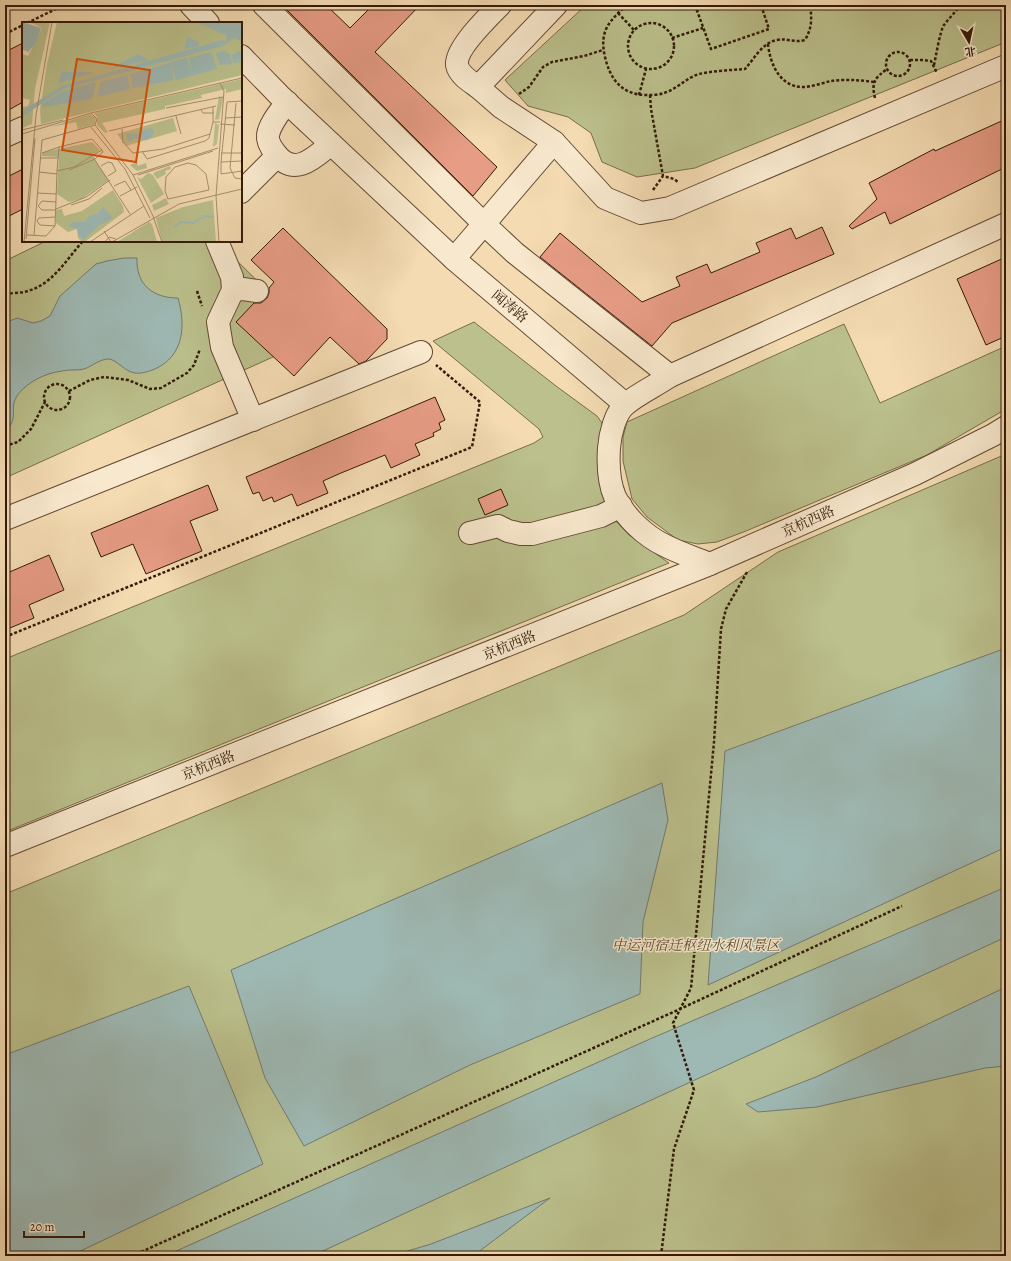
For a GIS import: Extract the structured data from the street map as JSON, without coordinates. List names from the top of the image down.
{
  "streets": {
    "street": ["闻涛路", "京杭西路"]
  },
  "parks": ["中运河宿迁枢纽水利风景区"],
  "scale_bar": "20 m",
  "north": "bottom"
}
